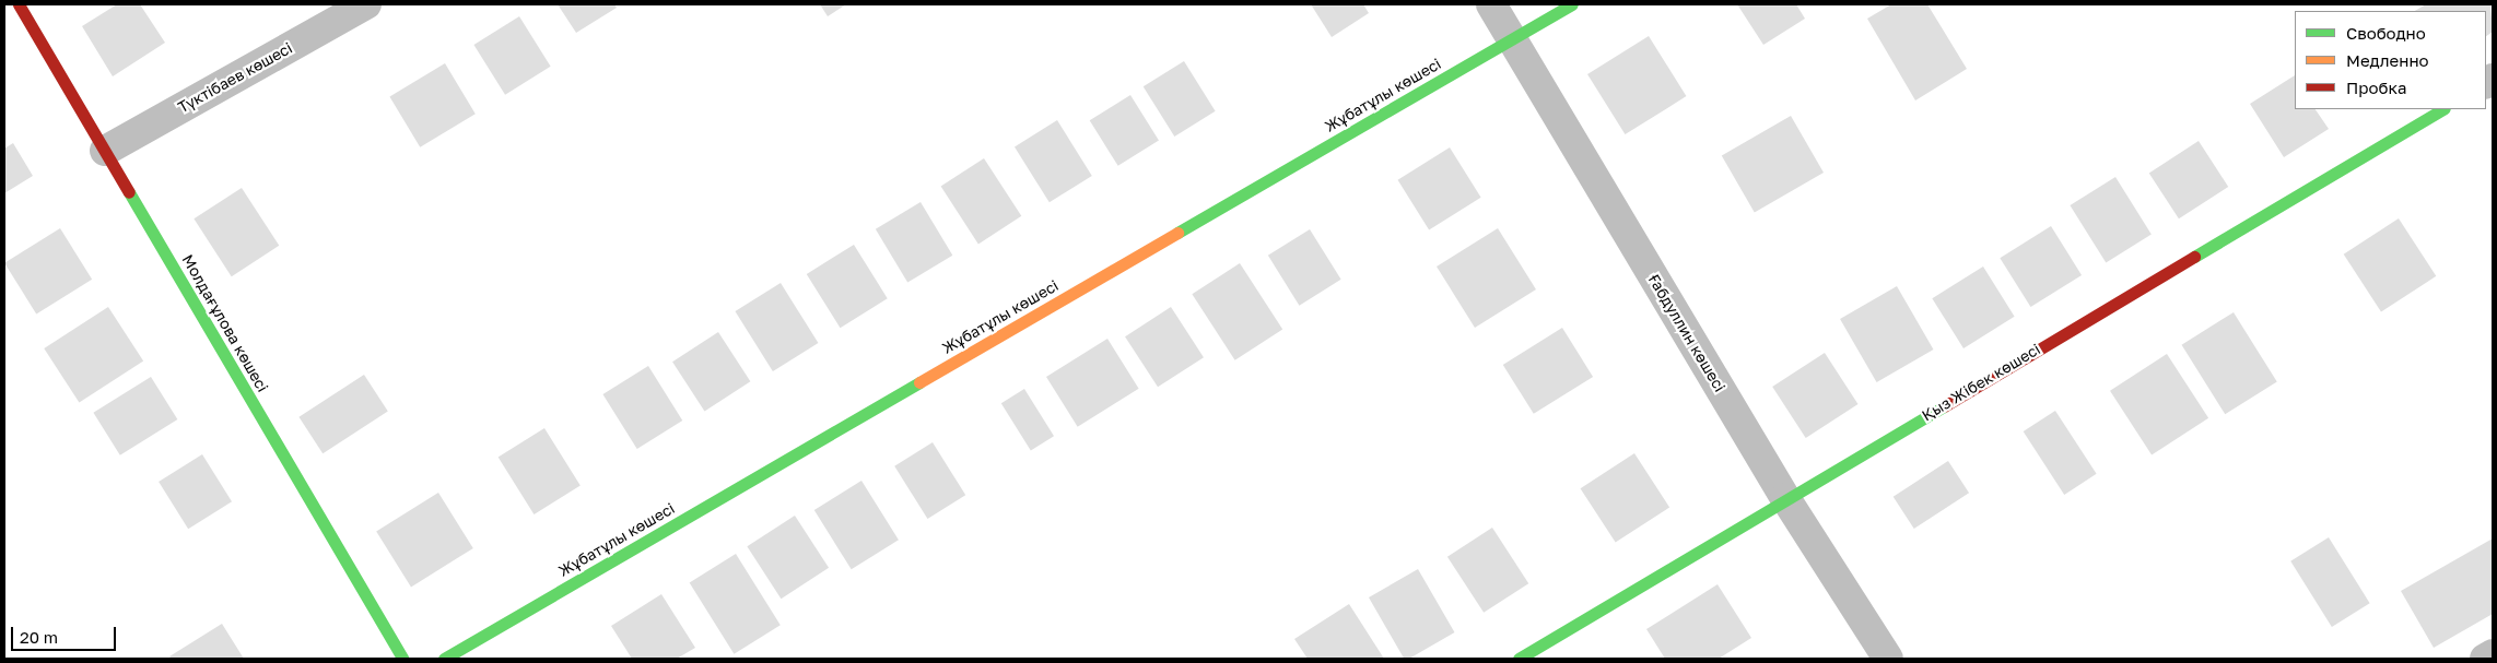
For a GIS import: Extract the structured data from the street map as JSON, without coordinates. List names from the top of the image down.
{
  "streets": {
    "street": [
      "Түктібаев көшесі",
      "Жұбатұлы көшесі",
      "Молдағұлова көшесі",
      "Ғабдуллин көшесі",
      "Қыз Жібек көшесі"
    ]
  },
  "crossings": [
    ["Түктібаев көшесі", "Молдағұлова көшесі"],
    ["Жұбатұлы көшесі", "Ғабдуллин көшесі"],
    ["Ғабдуллин көшесі", "Қыз Жібек көшесі"]
  ],
  "legend": ["Свободно", "Медленно", "Пробка"],
  "scale_bar": "20 m"
}
